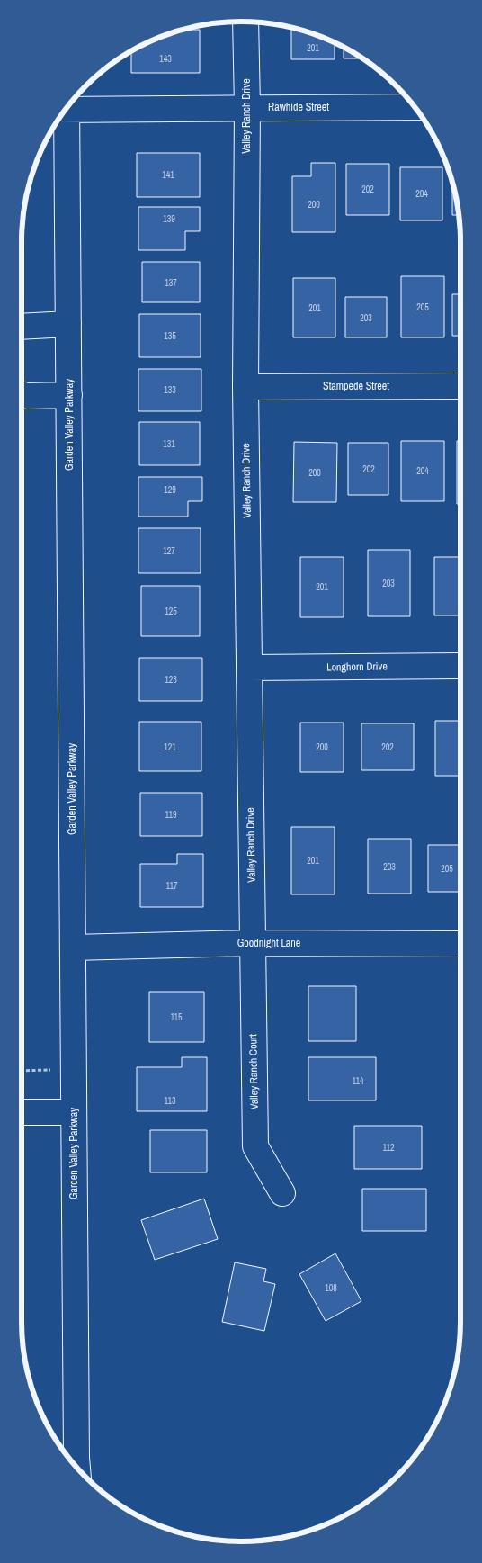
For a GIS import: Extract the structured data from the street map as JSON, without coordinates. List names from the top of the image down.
{
  "streets": {
    "street": [
      "Rawhide Street",
      "Valley Ranch Drive",
      "Stampede Street",
      "Garden Valley Parkway",
      "Longhorn Drive",
      "Goodnight Lane",
      "Valley Ranch Court"
    ]
  },
  "crossings": [
    ["Rawhide Street", "Valley Ranch Drive"],
    ["Valley Ranch Drive", "Stampede Street"],
    ["Valley Ranch Drive", "Longhorn Drive"],
    ["Valley Ranch Drive", "Goodnight Lane"],
    ["Valley Ranch Drive", "Valley Ranch Court"],
    ["Garden Valley Parkway", "Goodnight Lane"],
    ["Goodnight Lane", "Valley Ranch Court"]
  ],
  "house_numbers": [
    "201",
    "143",
    "141",
    "202",
    "204",
    "200",
    "139",
    "137",
    "205",
    "201",
    "203",
    "135",
    "133",
    "131",
    "202",
    "204",
    "200",
    "129",
    "127",
    "203",
    "201",
    "125",
    "123",
    "121",
    "200",
    "202",
    "119",
    "201",
    "203",
    "205",
    "117",
    "115",
    "114",
    "113",
    "112",
    "108"
  ]
}
